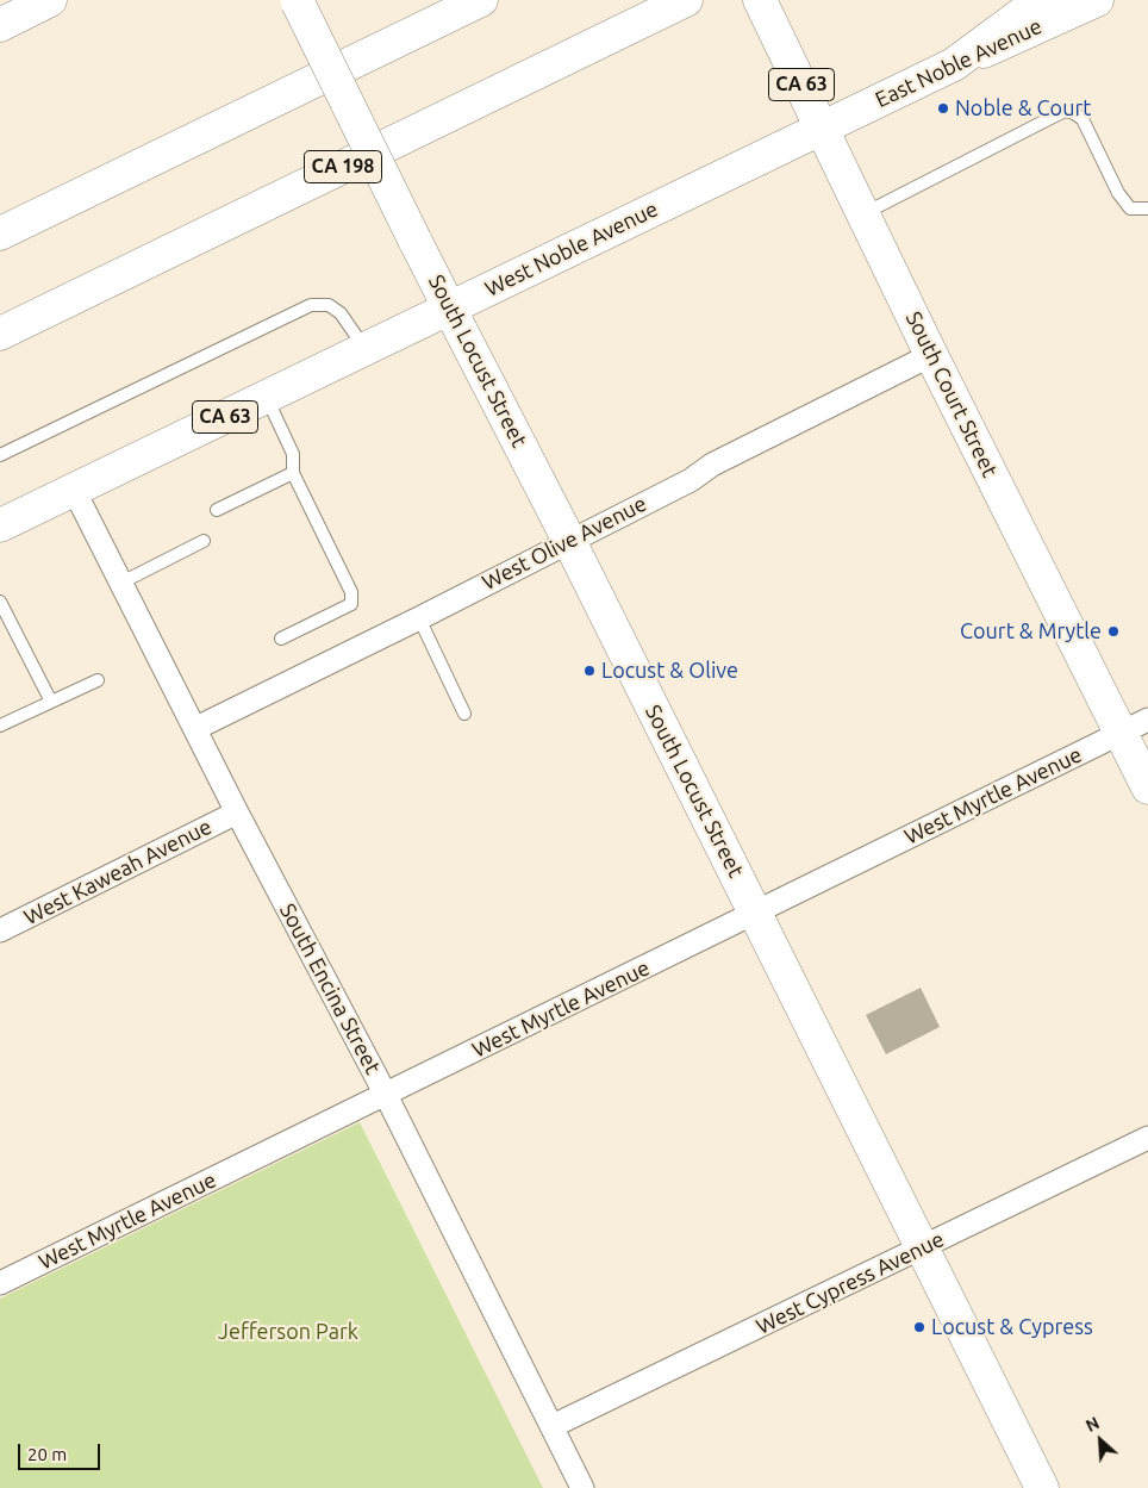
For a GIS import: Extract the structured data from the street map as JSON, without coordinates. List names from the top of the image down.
{
  "streets": {
    "main road": [
      "East Noble Avenue",
      "CA 63",
      "CA 198",
      "West Noble Avenue",
      "South Locust Street",
      "South Court Street"
    ],
    "street": [
      "West Olive Avenue",
      "West Myrtle Avenue",
      "West Kaweah Avenue",
      "South Encina Street",
      "West Cypress Avenue"
    ]
  },
  "crossings": [
    ["East Noble Avenue", "West Noble Avenue"],
    ["East Noble Avenue", "South Court Street"],
    ["West Noble Avenue", "South Locust Street"],
    ["West Noble Avenue", "South Court Street"],
    ["West Noble Avenue", "South Encina Street"],
    ["South Locust Street", "West Olive Avenue"],
    ["South Locust Street", "West Myrtle Avenue"],
    ["South Locust Street", "West Cypress Avenue"],
    ["South Court Street", "West Olive Avenue"],
    ["South Court Street", "West Myrtle Avenue"],
    ["West Olive Avenue", "South Encina Street"],
    ["West Myrtle Avenue", "South Encina Street"],
    ["West Kaweah Avenue", "South Encina Street"],
    ["South Encina Street", "West Cypress Avenue"]
  ],
  "parks": ["Jefferson Park"],
  "places": [
    "Noble & Court",
    "Court & Mrytle",
    "Locust & Olive",
    "Locust & Cypress"
  ],
  "scale_bar": "20 m",
  "north": "top left"
}
